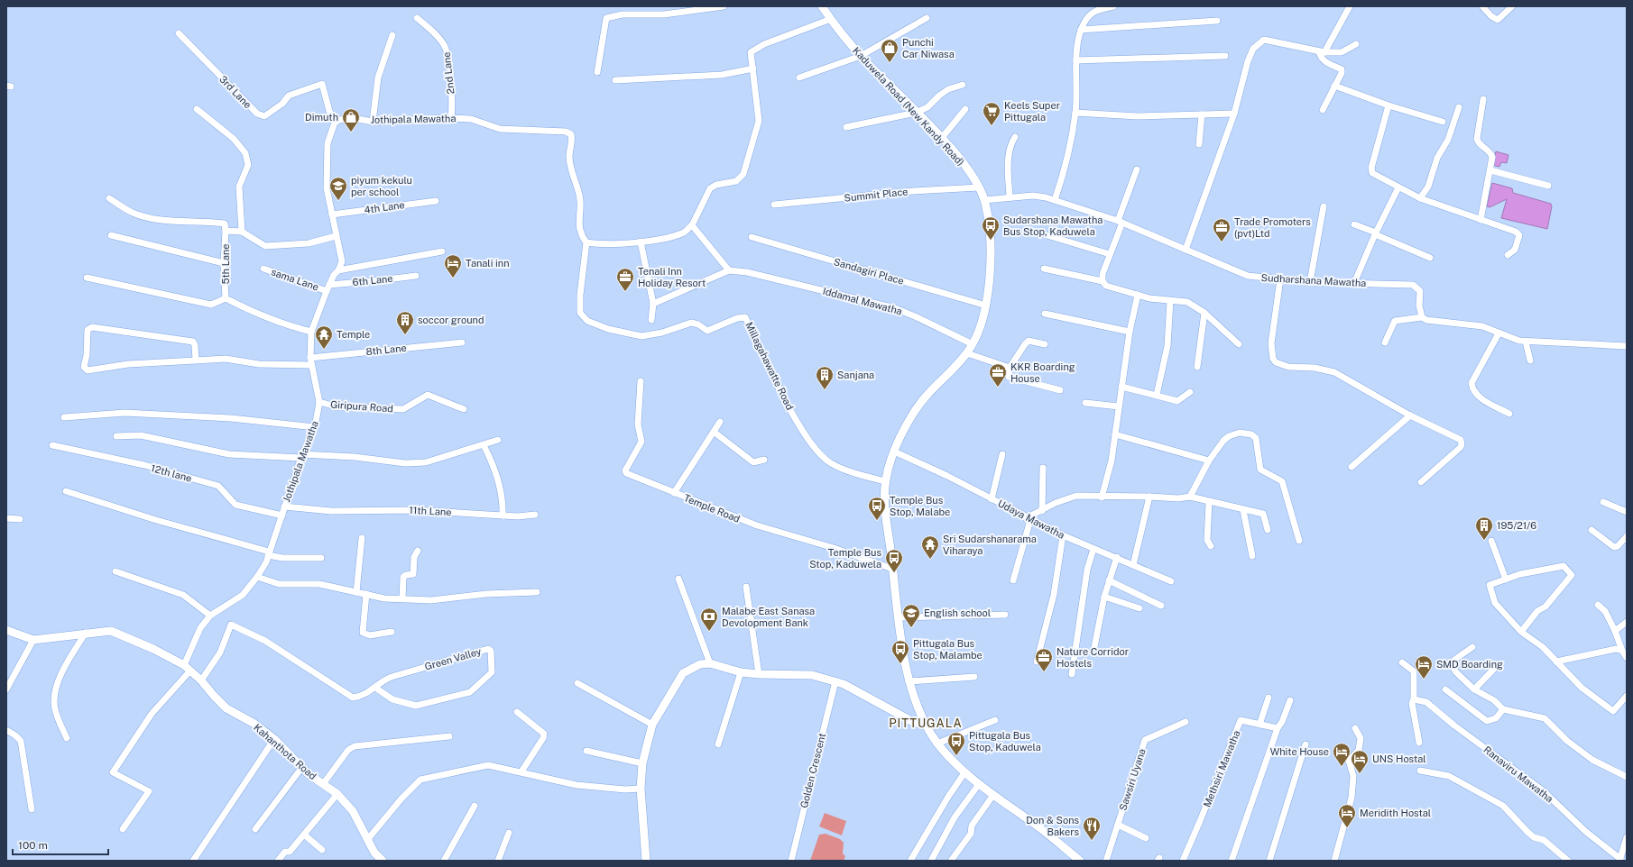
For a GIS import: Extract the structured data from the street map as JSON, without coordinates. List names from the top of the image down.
{
  "streets": {
    "main road": ["Kaduwela Road (New Kandy Road)", "Kahanthota Road"],
    "street": [
      "2nd Lane",
      "3rd Lane",
      "Jothipala Mawatha",
      "Summit Place",
      "4th Lane",
      "5th Lane",
      "Sandagiri Place",
      "sama Lane",
      "6th Lane",
      "Sudharshana Mawatha",
      "Iddamal Mawatha",
      "8th Lane",
      "Millagahawatte Road",
      "Giripura Road",
      "12th lane",
      "Temple Road",
      "11th Lane",
      "Udaya Mawatha",
      "Green Valley",
      "Methsiri Mawatha",
      "Golden Crescent",
      "Ranaviru Mawatha",
      "Sawsiri Uyana"
    ]
  },
  "crossings": [
    ["2nd Lane", "Jothipala Mawatha"],
    ["3rd Lane", "Jothipala Mawatha"],
    ["Kaduwela Road (New Kandy Road)", "Summit Place"],
    ["Kaduwela Road (New Kandy Road)", "Sandagiri Place"],
    ["Kaduwela Road (New Kandy Road)", "Sudharshana Mawatha"],
    ["Kaduwela Road (New Kandy Road)", "Iddamal Mawatha"],
    ["Kaduwela Road (New Kandy Road)", "Millagahawatte Road"],
    ["Kaduwela Road (New Kandy Road)", "Temple Road"],
    ["Kaduwela Road (New Kandy Road)", "Udaya Mawatha"],
    ["Jothipala Mawatha", "4th Lane"],
    ["Jothipala Mawatha", "5th Lane"],
    ["Jothipala Mawatha", "sama Lane"],
    ["Jothipala Mawatha", "6th Lane"],
    ["Jothipala Mawatha", "8th Lane"],
    ["Jothipala Mawatha", "Millagahawatte Road"],
    ["Jothipala Mawatha", "Giripura Road"],
    ["Jothipala Mawatha", "12th lane"],
    ["Jothipala Mawatha", "11th Lane"],
    ["Jothipala Mawatha", "Kahanthota Road"],
    ["sama Lane", "6th Lane"],
    ["Green Valley", "Kahanthota Road"]
  ],
  "districts": ["PITTUGALA"],
  "places": {
    "shop": ["Punchi Car Niwasa", "Dimuth"],
    "supermarket": ["Keels Super Pittugala"],
    "school or university": ["piyum kekulu per school", "English school"],
    "bus stop": [
      "Sudarshana Mawatha Bus Stop, Kaduwela",
      "Temple Bus Stop, Malabe",
      "Temple Bus Stop, Kaduwela",
      "Pittugala Bus Stop, Malambe",
      "Pittugala Bus Stop, Kaduwela"
    ],
    "office": [
      "Trade Promoters (pvt)Ltd",
      "Tenali Inn Holiday Resort",
      "KKR Boarding House",
      "Nature Corridor Hostels"
    ],
    "hotel": [
      "Tanali inn",
      "SMD Boarding",
      "White House",
      "UNS Hostal",
      "Meridith Hostal"
    ],
    "building": ["soccor ground", "Sanjana", "195/21/6"],
    "temple": ["Temple", "Sri Sudarshanarama Viharaya"],
    "bank": ["Malabe East Sanasa Devolopment Bank"],
    "restaurant": ["Don & Sons Bakers"]
  },
  "scale_bar": "100 m"
}
